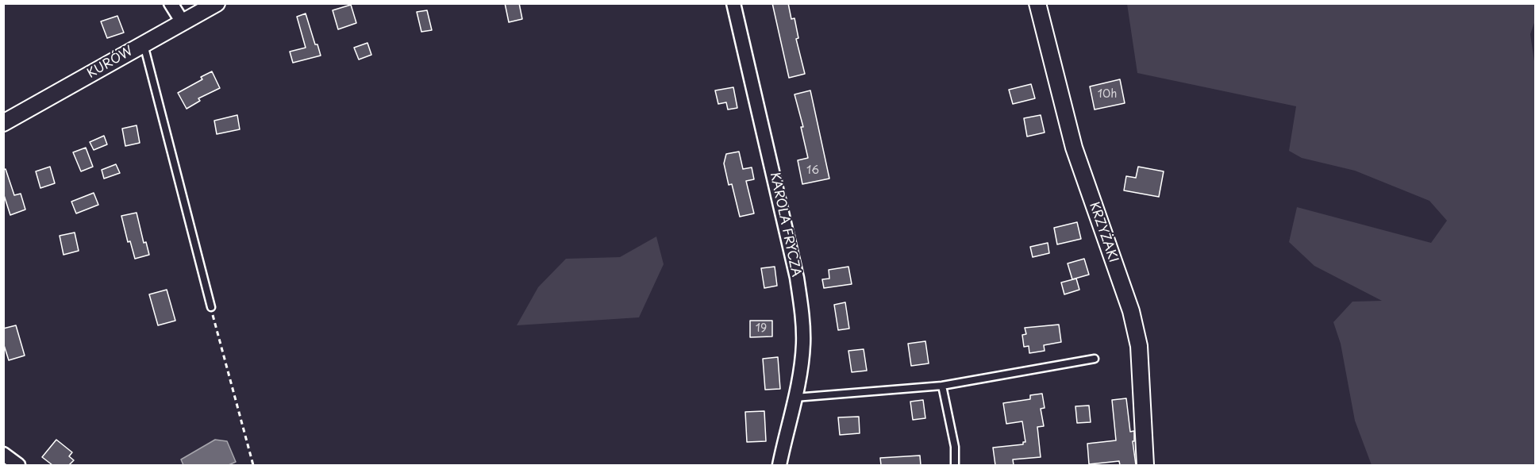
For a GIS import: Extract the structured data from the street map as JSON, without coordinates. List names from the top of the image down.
{
  "streets": {
    "street": ["KURÓW", "KAROLA FRYCZA", "KRZYŻAKI"]
  },
  "house_numbers": ["10h", "16", "19"]
}
